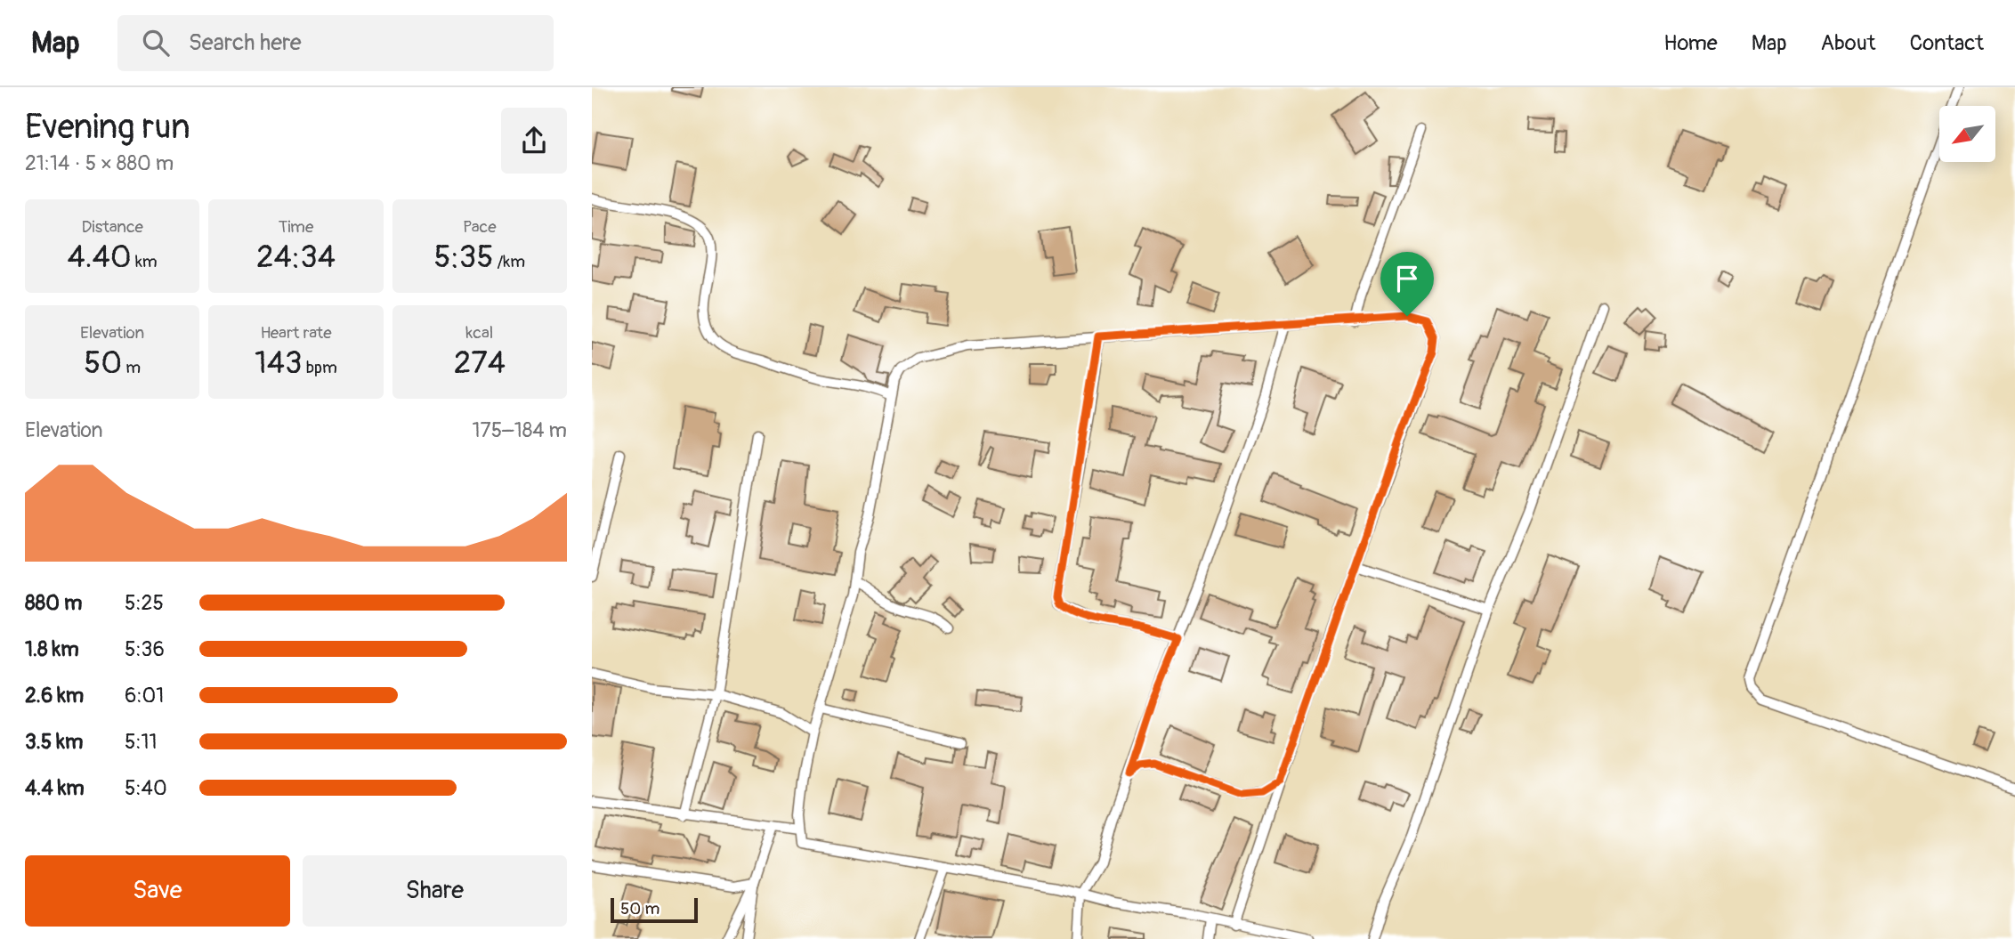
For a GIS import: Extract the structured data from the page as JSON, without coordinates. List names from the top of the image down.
{
  "scale_bar": "50 m",
  "north": "bottom left",
  "page": {
    "header": "Map",
    "search": "Search here",
    "nav": [
      "Home",
      "Map",
      "About",
      "Contact"
    ],
    "heading": ["Evening run", "21:14 · 5 × 880 m"],
    "stats": [
      ["Distance", "4.40 km"],
      ["Time", "24:34"],
      ["Pace", "5:35 /km"],
      ["Elevation", "50 m"],
      ["Heart rate", "143 bpm"],
      ["kcal", "274"]
    ],
    "chart": ["Elevation", "175–184 m"],
    "list": [
      {
        "name": "880 m",
        "note": "5:25"
      },
      {
        "name": "1.8 km",
        "note": "5:36"
      },
      {
        "name": "2.6 km",
        "note": "6:01"
      },
      {
        "name": "3.5 km",
        "note": "5:11"
      },
      {
        "name": "4.4 km",
        "note": "5:40"
      }
    ],
    "buttons": ["Save", "Share"],
    "scale": "50 m"
  }
}
